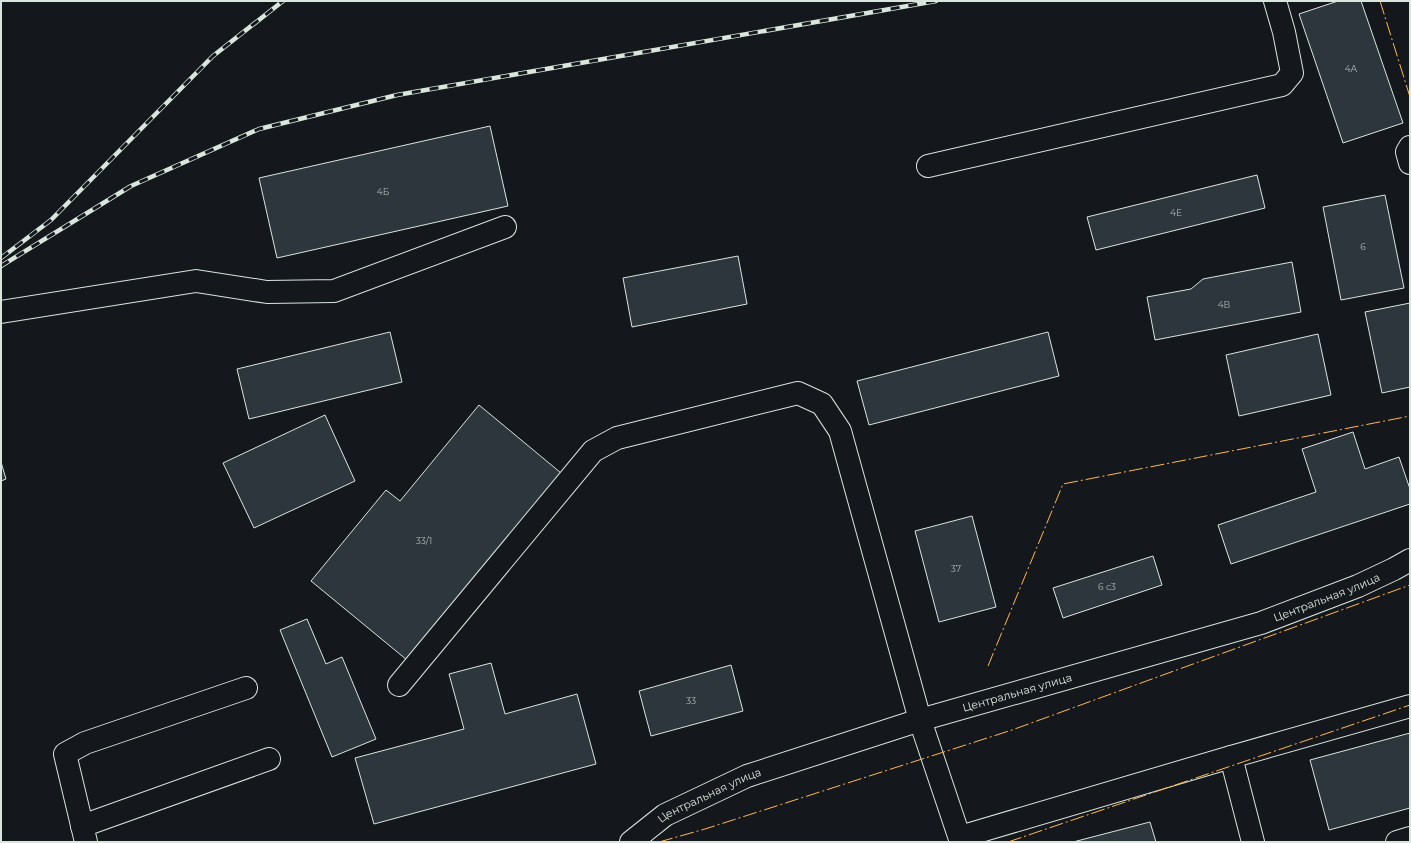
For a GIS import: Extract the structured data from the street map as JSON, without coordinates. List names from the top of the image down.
{
  "streets": {
    "street": ["Центральная улица"]
  },
  "house_numbers": [
    "4А",
    "4Б",
    "4Е",
    "6",
    "4В",
    "33/1",
    "37",
    "6 с3",
    "33"
  ]
}
